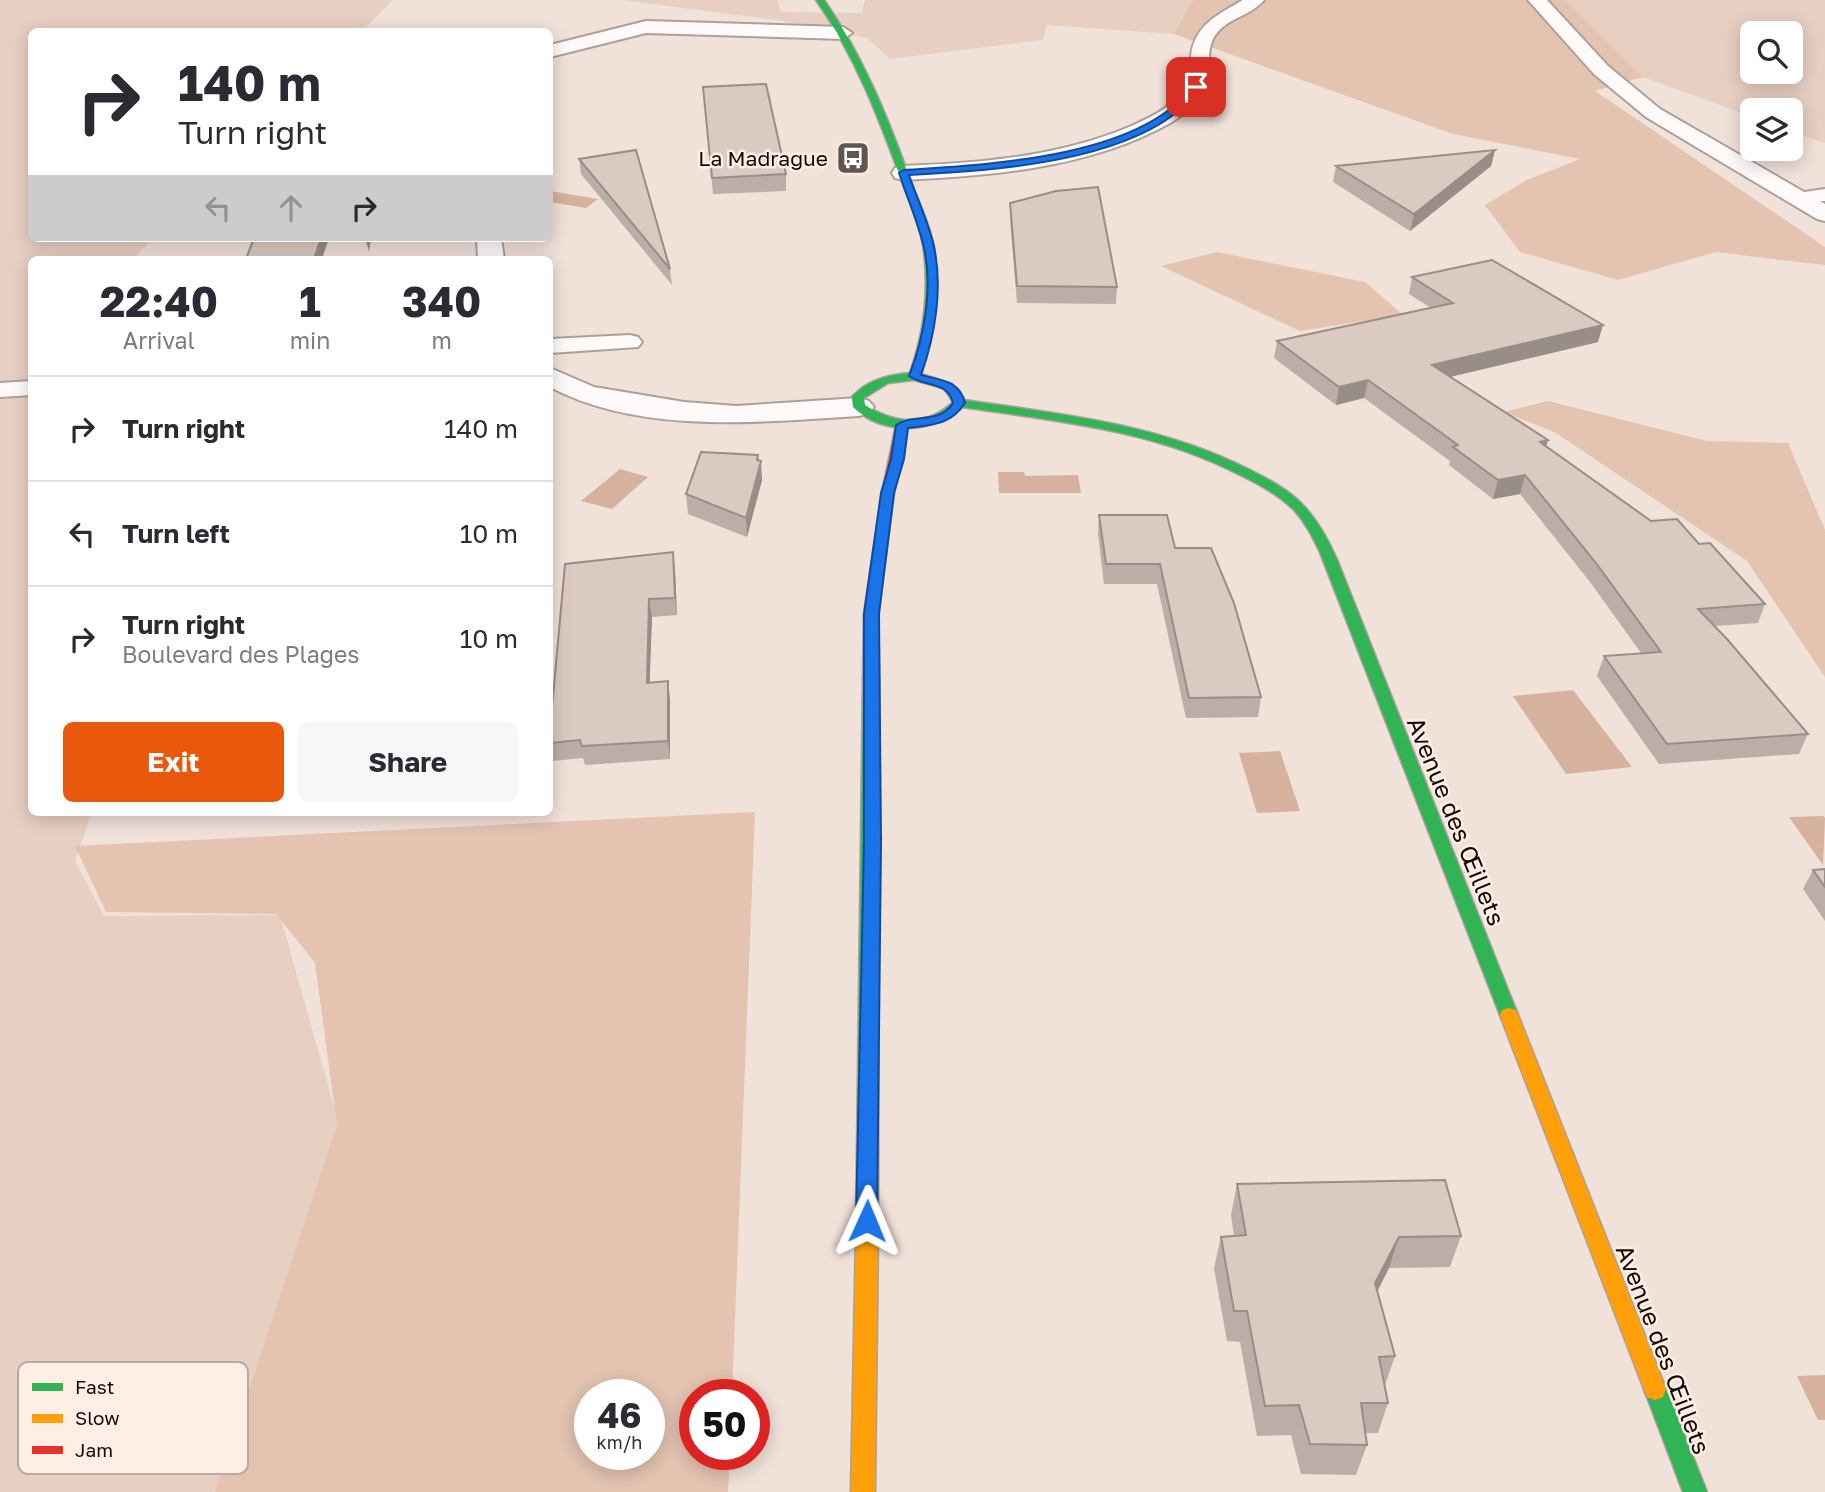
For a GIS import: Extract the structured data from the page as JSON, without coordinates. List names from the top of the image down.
{
  "streets": {
    "main road": ["Avenue des Œillets"]
  },
  "places": {
    "bus stop": ["La Madrague"]
  },
  "legend": ["Fast", "Slow", "Jam"],
  "page": {
    "turn": ["140 m", "Turn right"],
    "eta": [
      "22:40",
      "Arrival",
      "1",
      "min",
      "340",
      "m"
    ],
    "list": [
      {
        "name": "Turn right",
        "value": "140 m"
      },
      {
        "name": "Turn left",
        "value": "10 m"
      },
      {
        "name": "Turn right",
        "note": "Boulevard des Plages",
        "value": "10 m"
      }
    ],
    "buttons": ["Exit", "Share"],
    "speed": "46 km/h",
    "limit": "50"
  }
}
